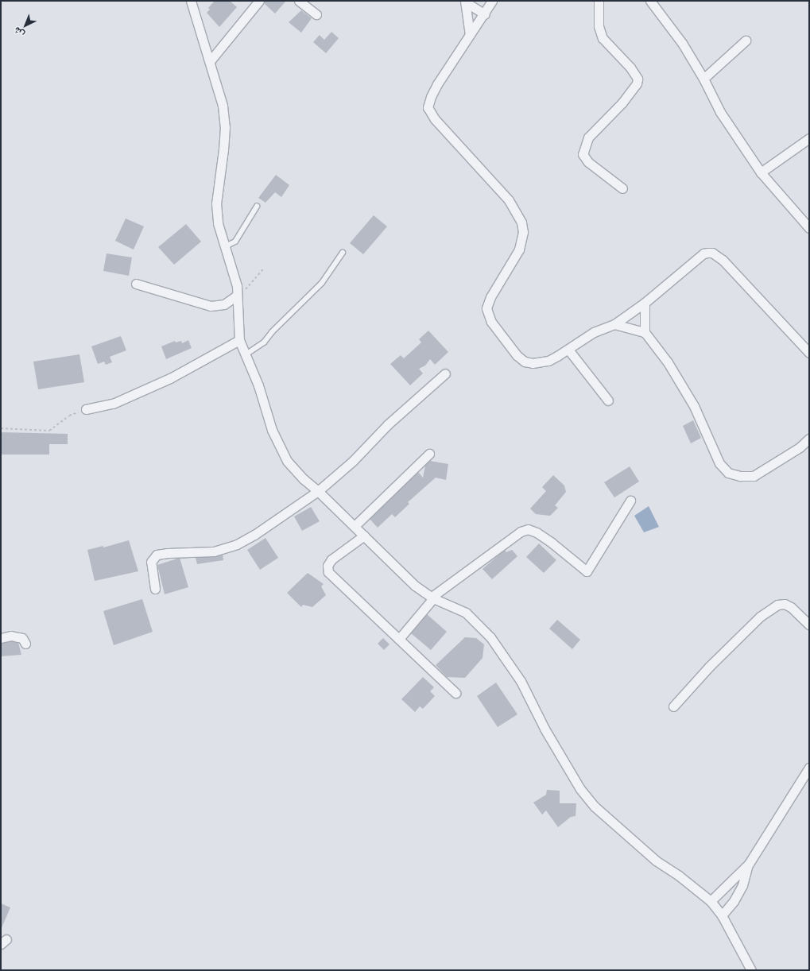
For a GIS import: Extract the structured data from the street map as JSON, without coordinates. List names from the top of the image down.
{
  "north": "bottom left"
}
